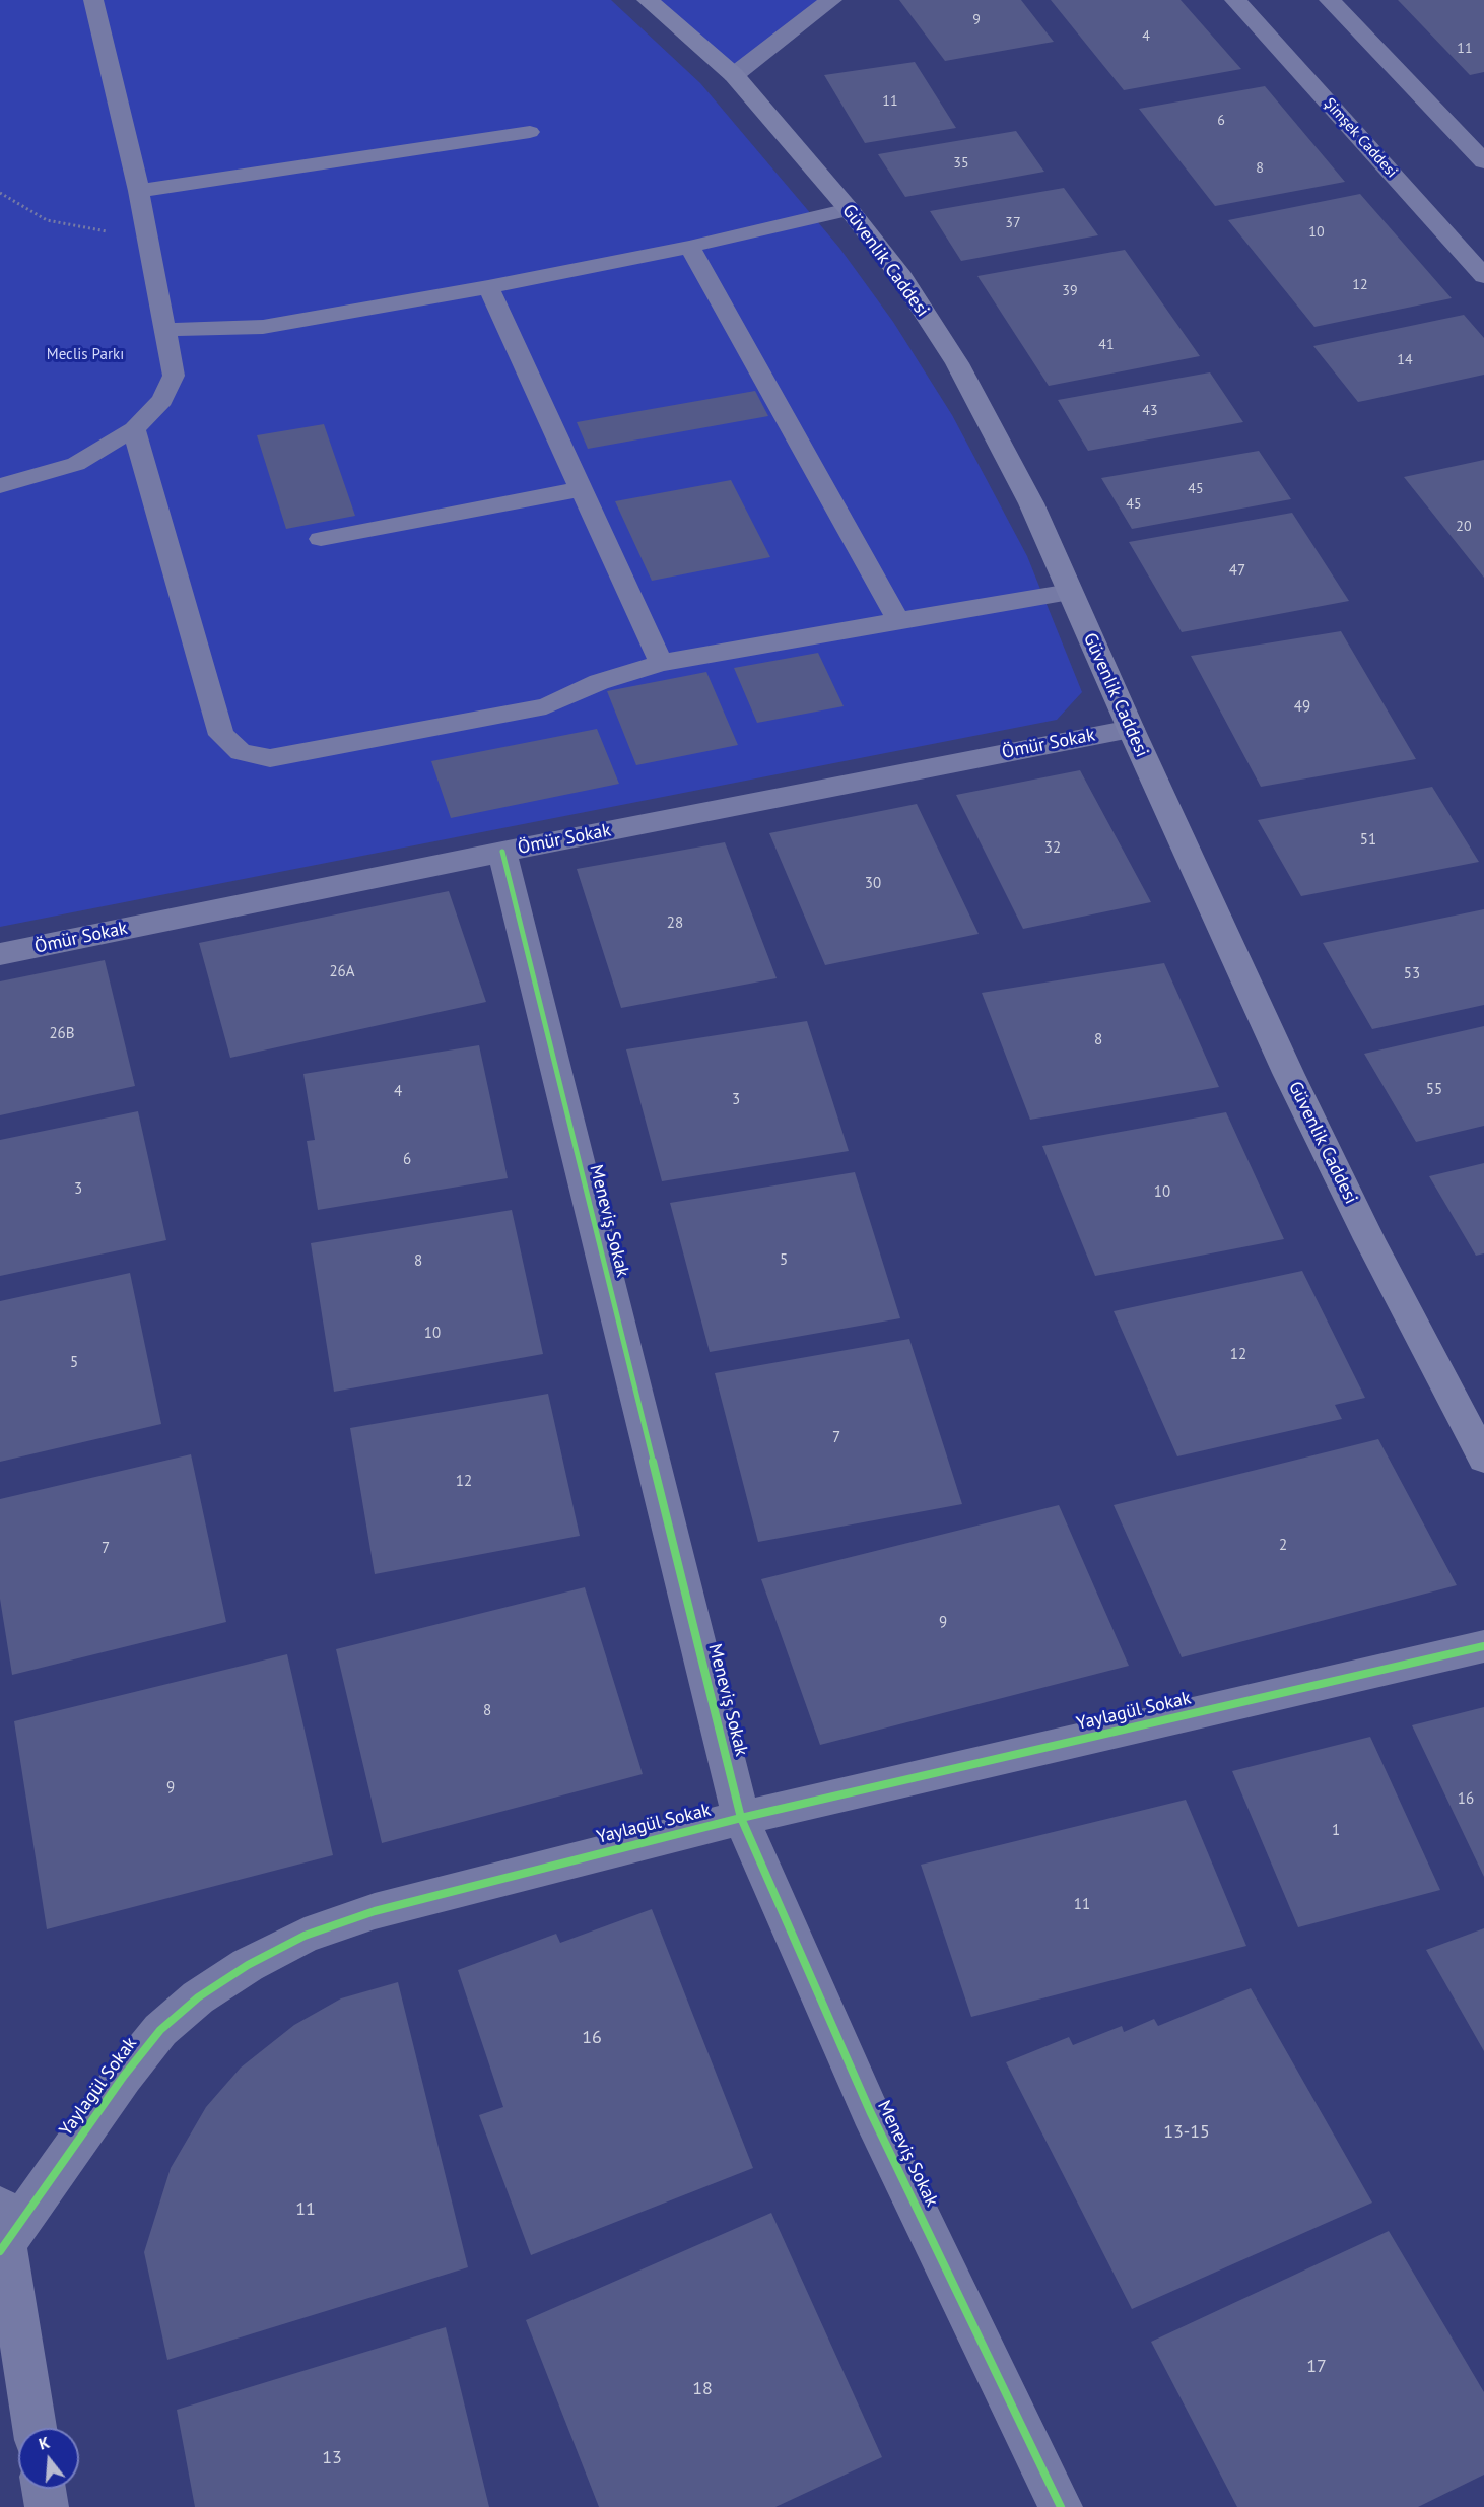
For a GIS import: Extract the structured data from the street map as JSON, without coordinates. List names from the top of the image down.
{
  "streets": {
    "main road": ["Güvenlik Caddesi"],
    "street": [
      "Şimşek Caddesi",
      "Ömür Sokak",
      "Meneviş Sokak",
      "Yaylagül Sokak"
    ]
  },
  "crossings": [
    ["Güvenlik Caddesi", "Ömür Sokak"],
    ["Ömür Sokak", "Meneviş Sokak"],
    ["Meneviş Sokak", "Yaylagül Sokak"]
  ],
  "parks": ["Meclis Parkı"],
  "house_numbers": [
    "9",
    "4",
    "11",
    "11",
    "6",
    "35",
    "8",
    "37",
    "10",
    "12",
    "39",
    "41",
    "14",
    "43",
    "45",
    "45",
    "20",
    "47",
    "49",
    "51",
    "32",
    "30",
    "28",
    "26A",
    "53",
    "26B",
    "8",
    "55",
    "4",
    "3",
    "6",
    "3",
    "10",
    "5",
    "8",
    "10",
    "12",
    "5",
    "7",
    "12",
    "2",
    "7",
    "9",
    "8",
    "9",
    "16",
    "1",
    "11",
    "16",
    "13-15",
    "11",
    "17",
    "18",
    "13"
  ],
  "north": "top"
}
